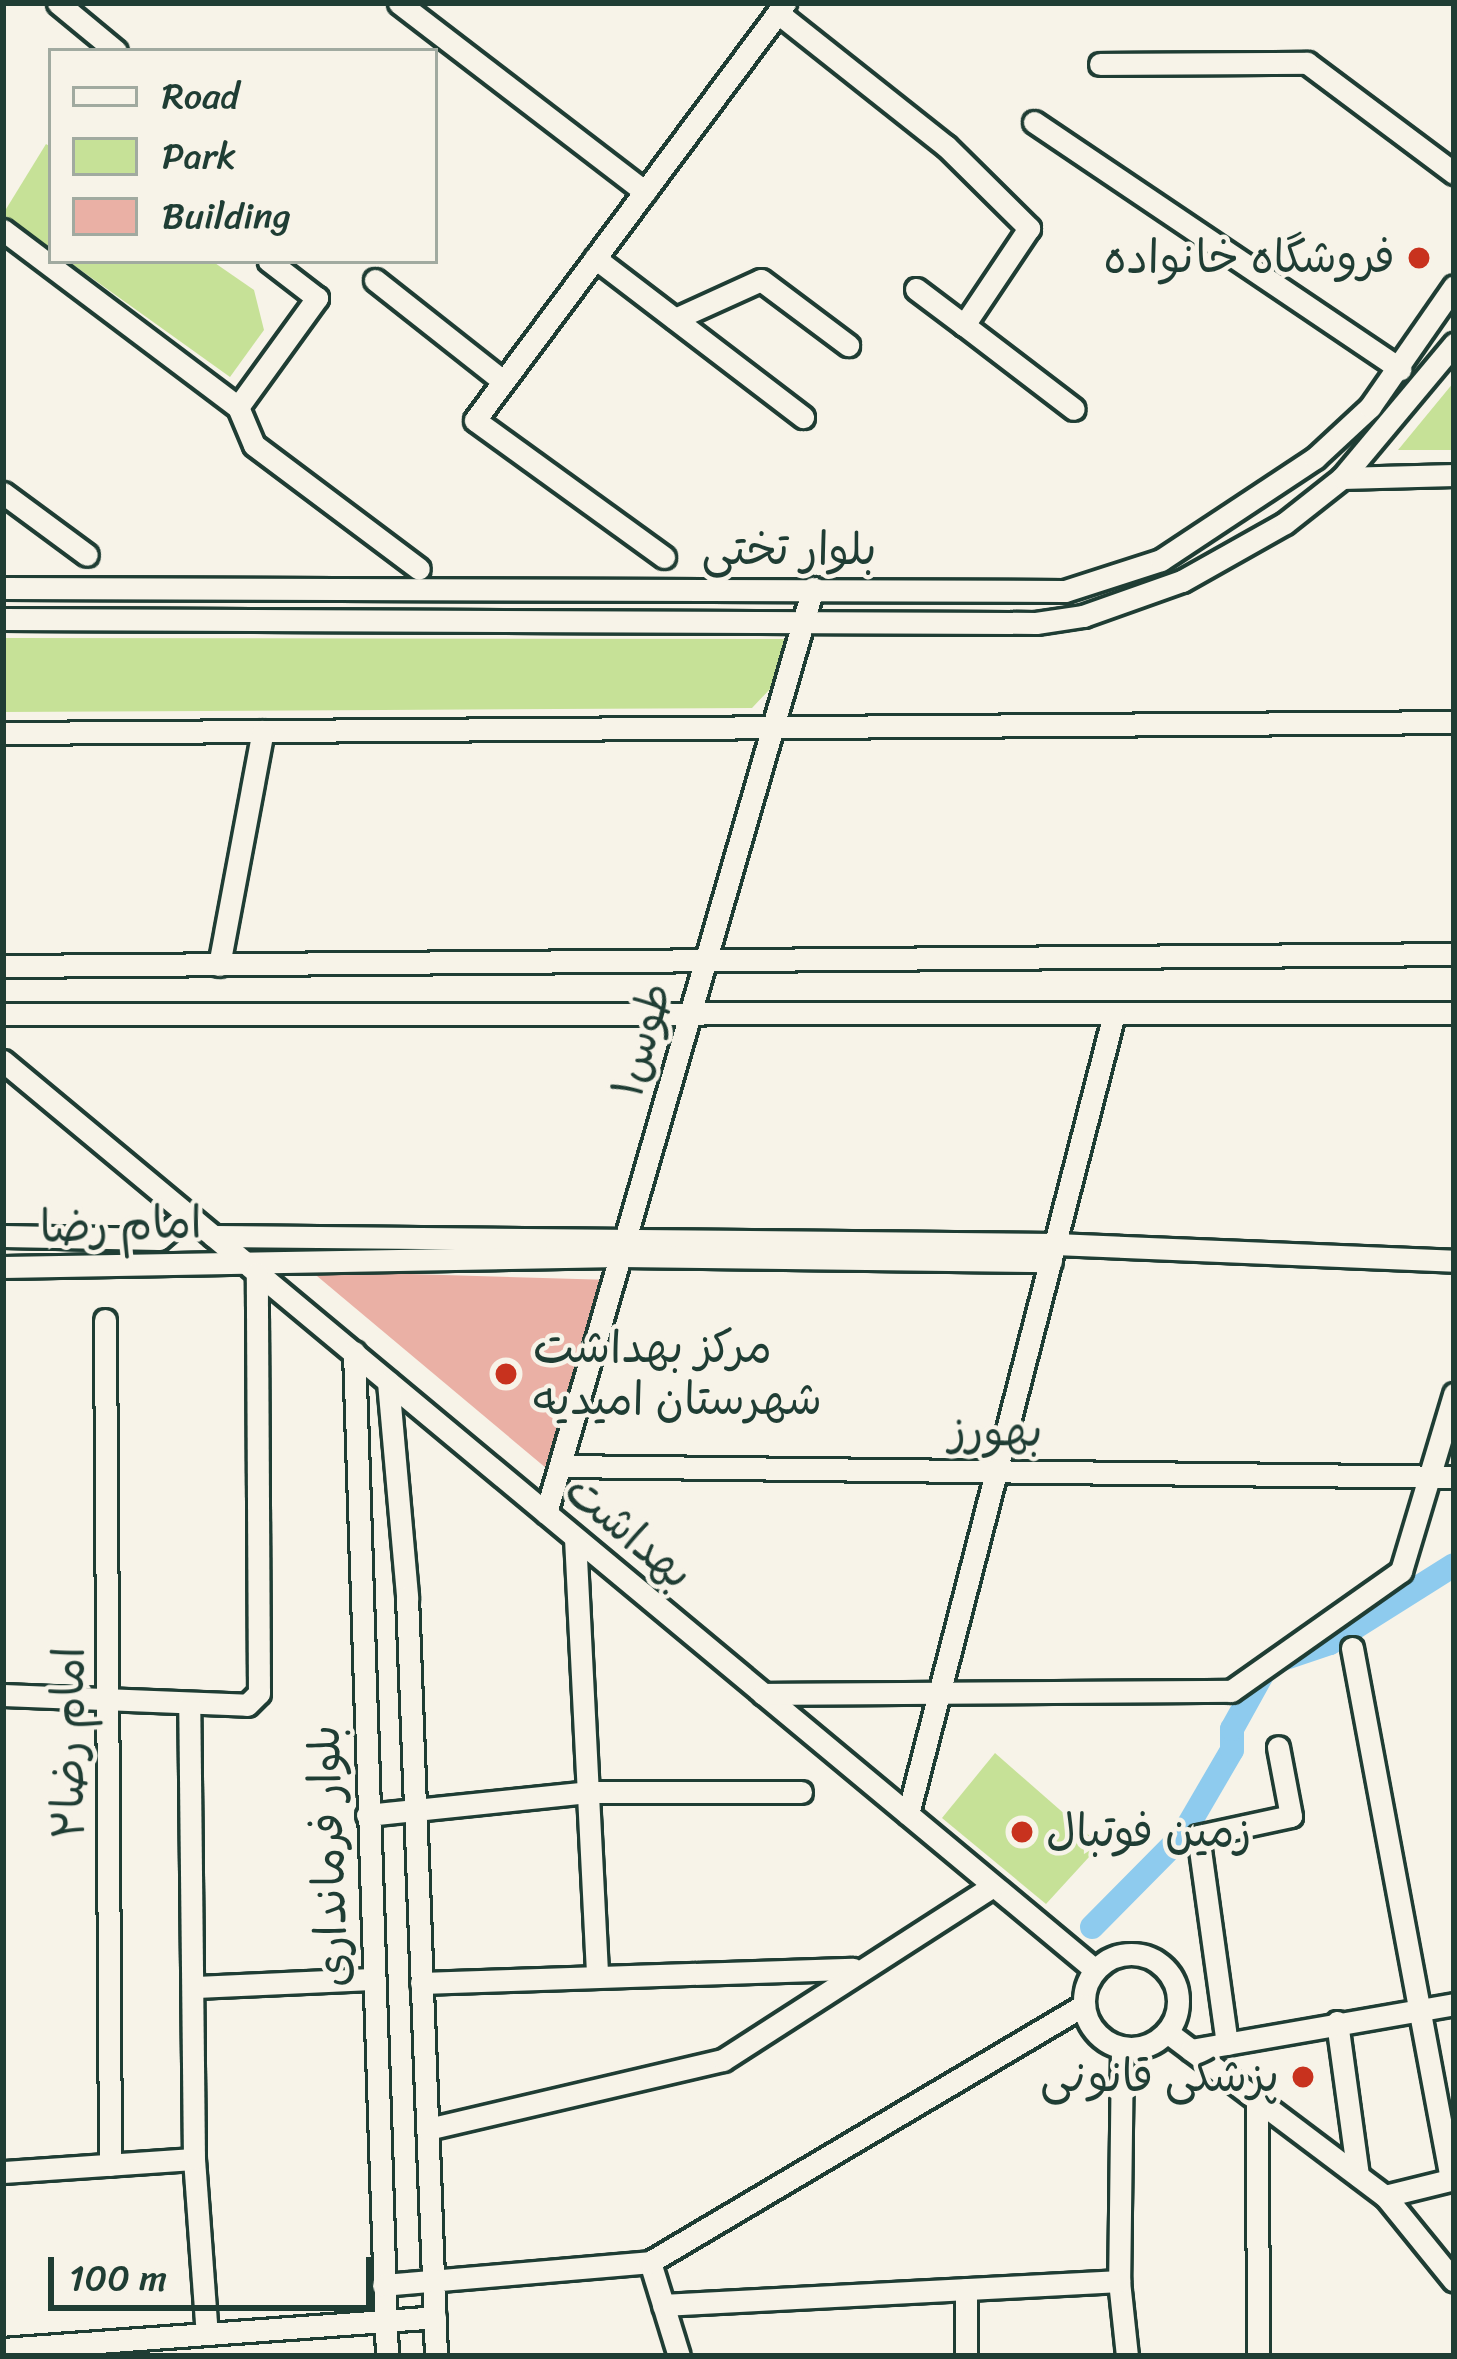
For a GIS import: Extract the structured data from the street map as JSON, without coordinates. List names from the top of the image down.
{
  "streets": {
    "street": [
      "بلوار تختی",
      "طوس۱",
      "امام رضا",
      "بهورز",
      "بهداشت",
      "امام رضا۲",
      "بلوار فرمانداری"
    ]
  },
  "crossings": [
    ["بلوار تختی", "طوس۱"],
    ["طوس۱", "امام رضا"],
    ["طوس۱", "بهورز"],
    ["طوس۱", "بهداشت"],
    ["امام رضا", "بهداشت"],
    ["بهداشت", "بلوار فرمانداری"]
  ],
  "places": [
    "فروشگاه خانواده",
    "مرکز بهداشت شهرستان امیدیه",
    "زمین فوتبال",
    "پزشکی قانونی"
  ],
  "legend": ["Road", "Park", "Building"],
  "scale_bar": "100 m"
}
